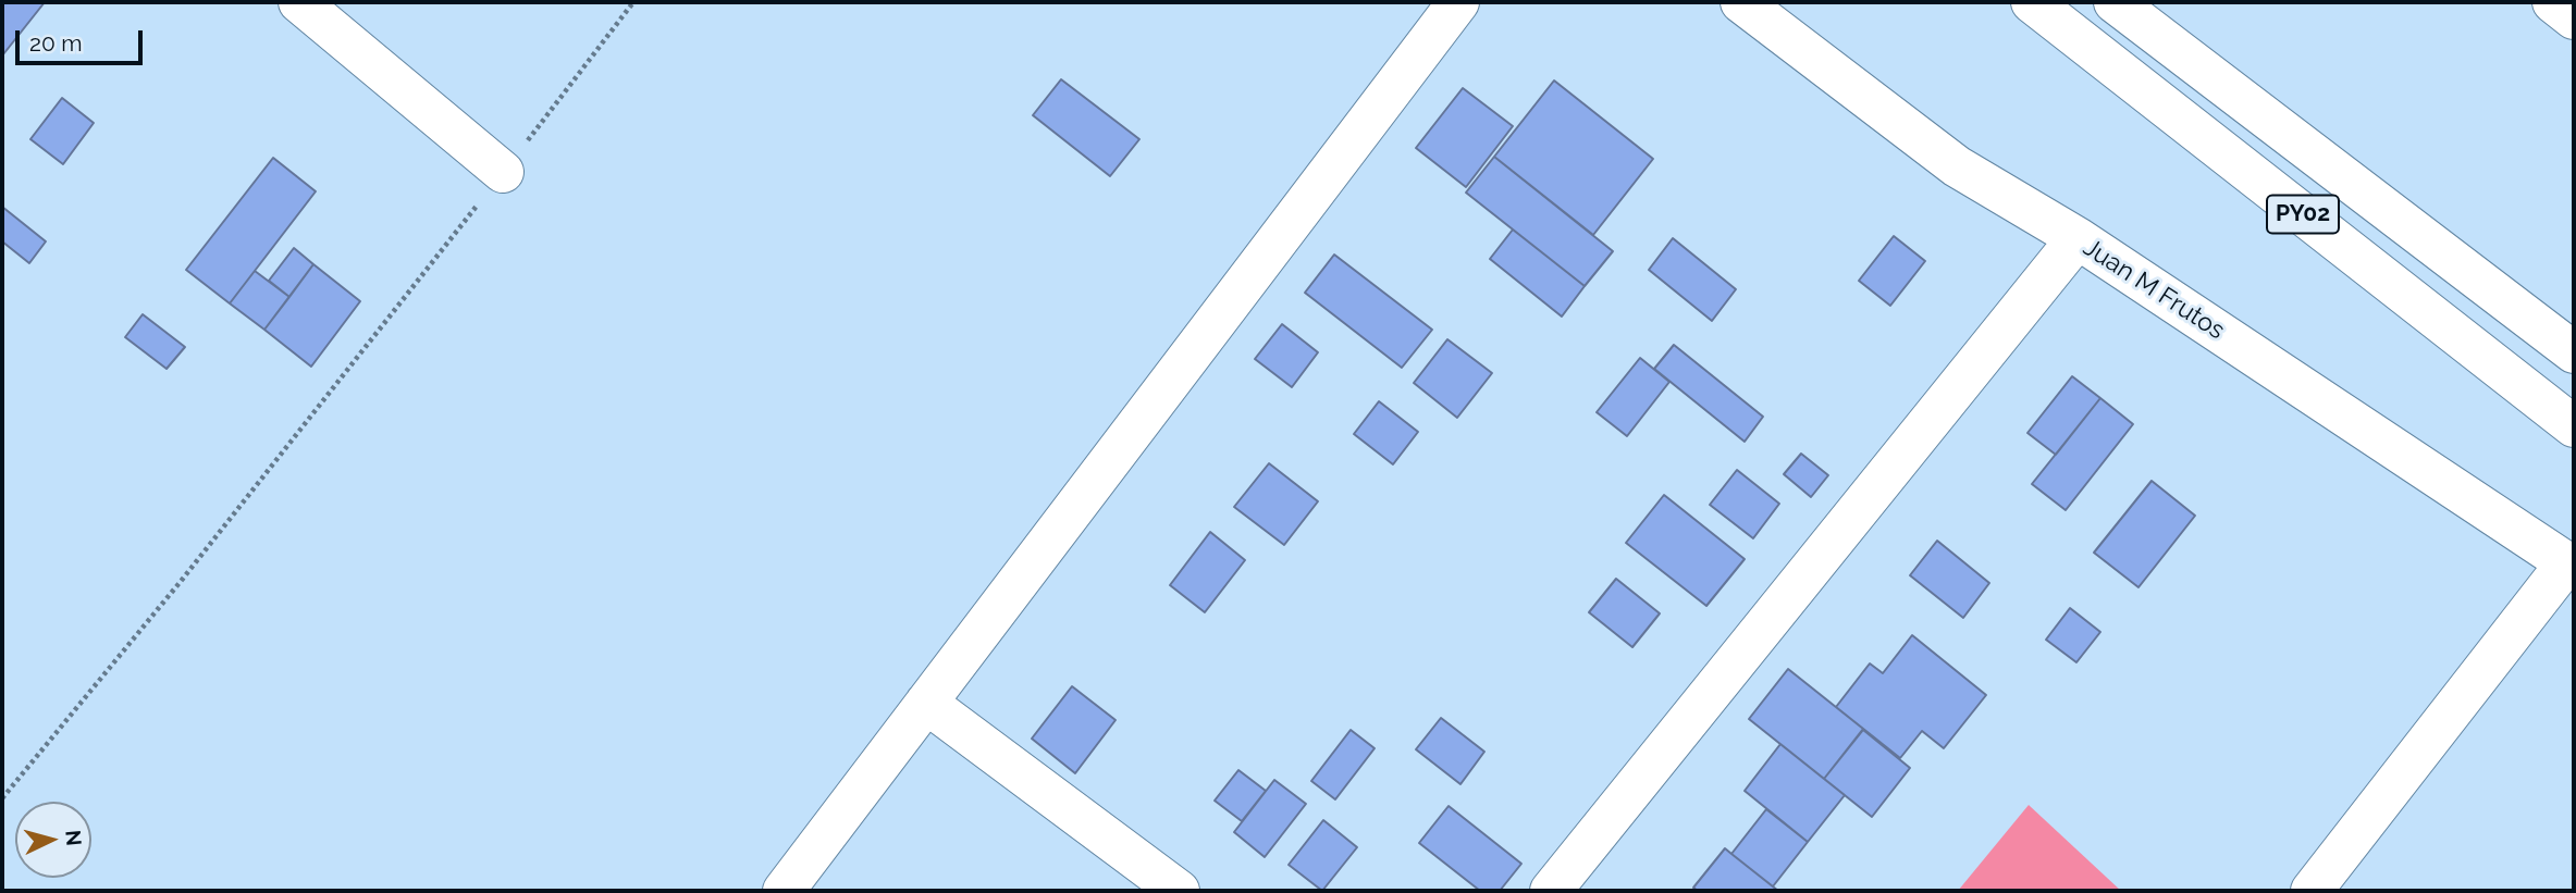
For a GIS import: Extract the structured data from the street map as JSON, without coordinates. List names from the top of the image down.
{
  "streets": {
    "main road": ["PY02", "Juan M Frutos"]
  },
  "scale_bar": "20 m",
  "north": "right"
}
